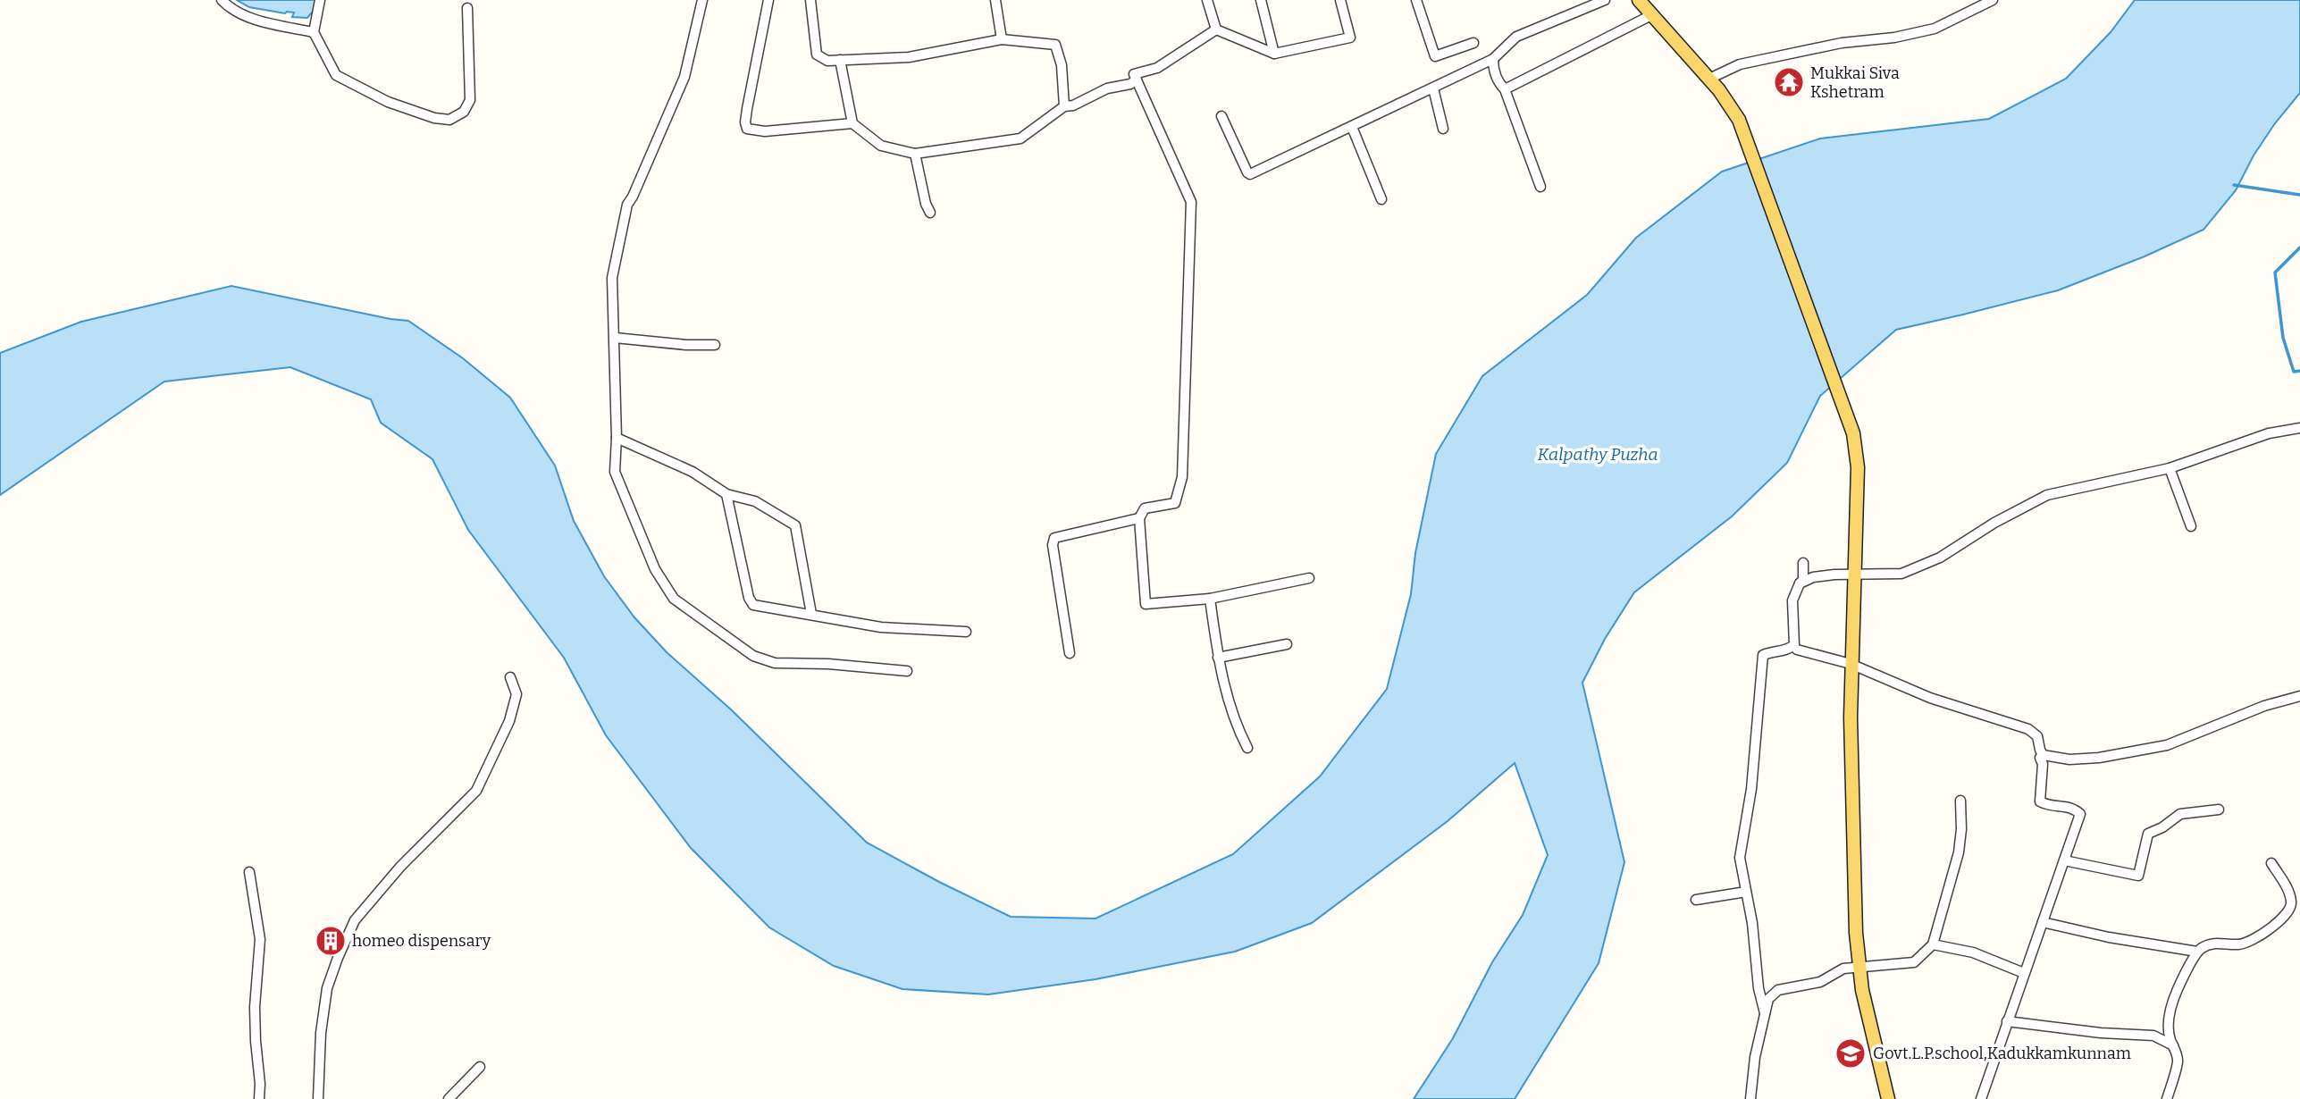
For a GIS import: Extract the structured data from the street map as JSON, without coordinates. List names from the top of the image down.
{
  "water": ["Kalpathy Puzha"],
  "places": {
    "temple": ["Mukkai Siva Kshetram"],
    "building": ["homeo dispensary"],
    "school or university": ["Govt.L.P.school,Kadukkamkunnam"]
  }
}
